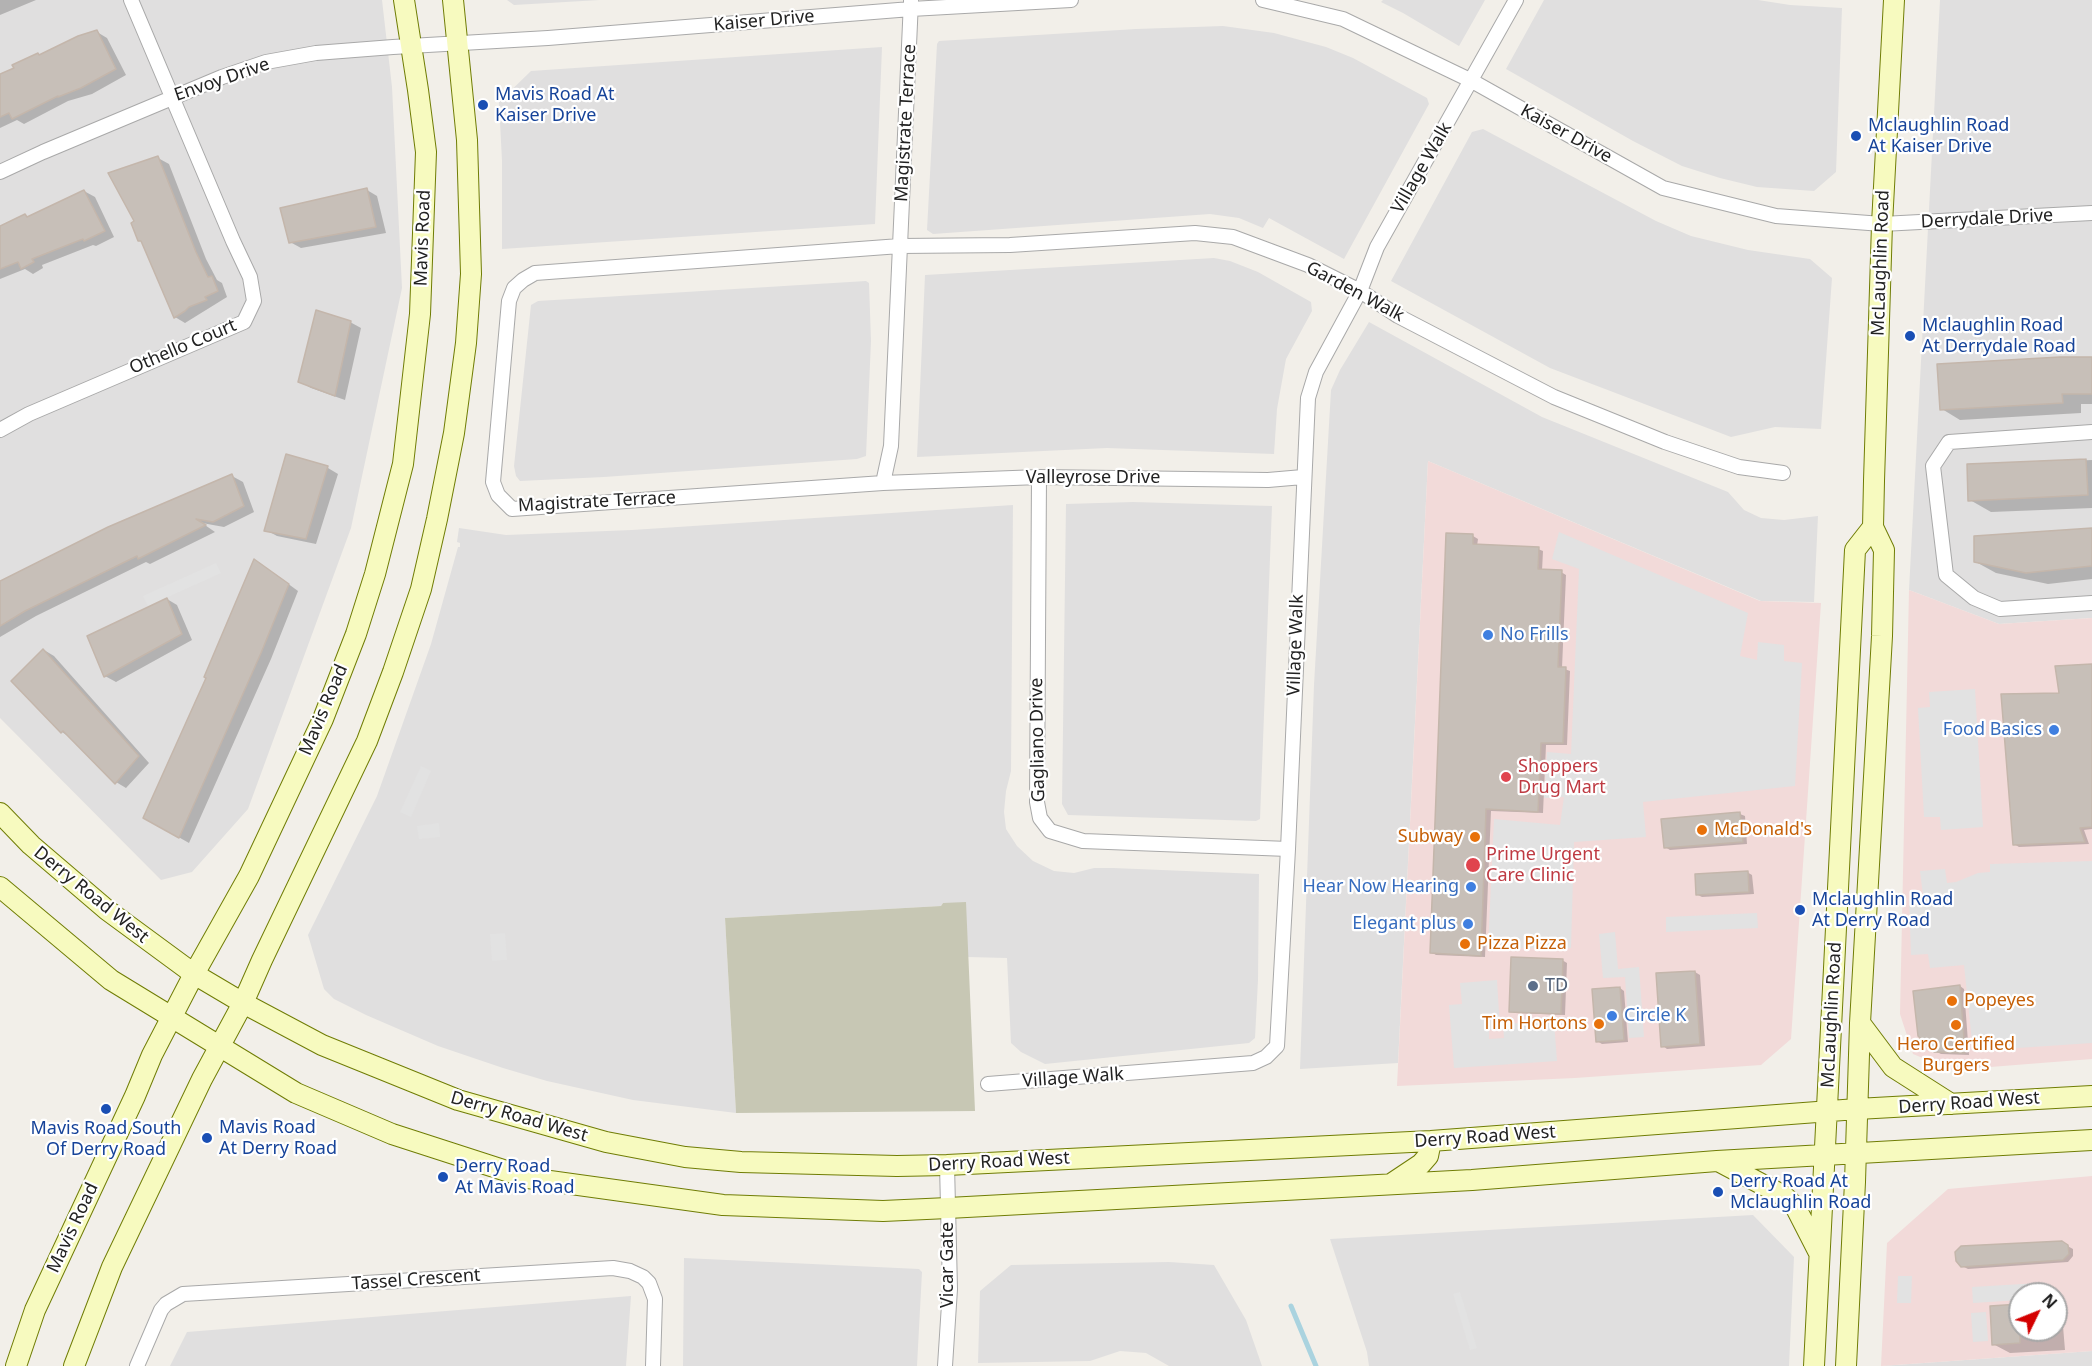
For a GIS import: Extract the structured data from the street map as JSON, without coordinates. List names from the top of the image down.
{
  "streets": {
    "main road": ["Mavis Road", "McLaughlin Road", "Derry Road West"],
    "street": [
      "Kaiser Drive",
      "Envoy Drive",
      "Magistrate Terrace",
      "Village Walk",
      "Derrydale Drive",
      "Garden Walk",
      "Othello Court",
      "Valleyrose Drive",
      "Gagliano Drive",
      "Vicar Gate",
      "Tassel Crescent"
    ]
  },
  "crossings": [
    ["Kaiser Drive", "Envoy Drive"],
    ["Kaiser Drive", "Magistrate Terrace"],
    ["Kaiser Drive", "Village Walk"],
    ["Kaiser Drive", "Derrydale Drive"],
    ["Kaiser Drive", "McLaughlin Road"],
    ["Envoy Drive", "Mavis Road"],
    ["Envoy Drive", "Othello Court"],
    ["Magistrate Terrace", "Garden Walk"],
    ["Magistrate Terrace", "Valleyrose Drive"],
    ["Village Walk", "Garden Walk"],
    ["Village Walk", "Valleyrose Drive"],
    ["Village Walk", "Gagliano Drive"],
    ["Derrydale Drive", "McLaughlin Road"],
    ["Mavis Road", "Derry Road West"],
    ["McLaughlin Road", "Derry Road West"],
    ["Valleyrose Drive", "Gagliano Drive"],
    ["Derry Road West", "Vicar Gate"]
  ],
  "places": [
    "Mavis Road At Kaiser Drive",
    "Mclaughlin Road At Kaiser Drive",
    "Mclaughlin Road At Derrydale Road",
    "No Frills",
    "Food Basics",
    "Shoppers Drug Mart",
    "McDonald's",
    "Subway",
    "Prime Urgent Care Clinic",
    "Hear Now Hearing",
    "Mclaughlin Road At Derry Road",
    "Elegant plus",
    "Pizza Pizza",
    "TD",
    "Popeyes",
    "Circle K",
    "Tim Hortons",
    "Hero Certified Burgers",
    "Mavis Road South Of Derry Road",
    "Mavis Road At Derry Road",
    "Derry Road At Mavis Road",
    "Derry Road At Mclaughlin Road"
  ],
  "north": "top right"
}
